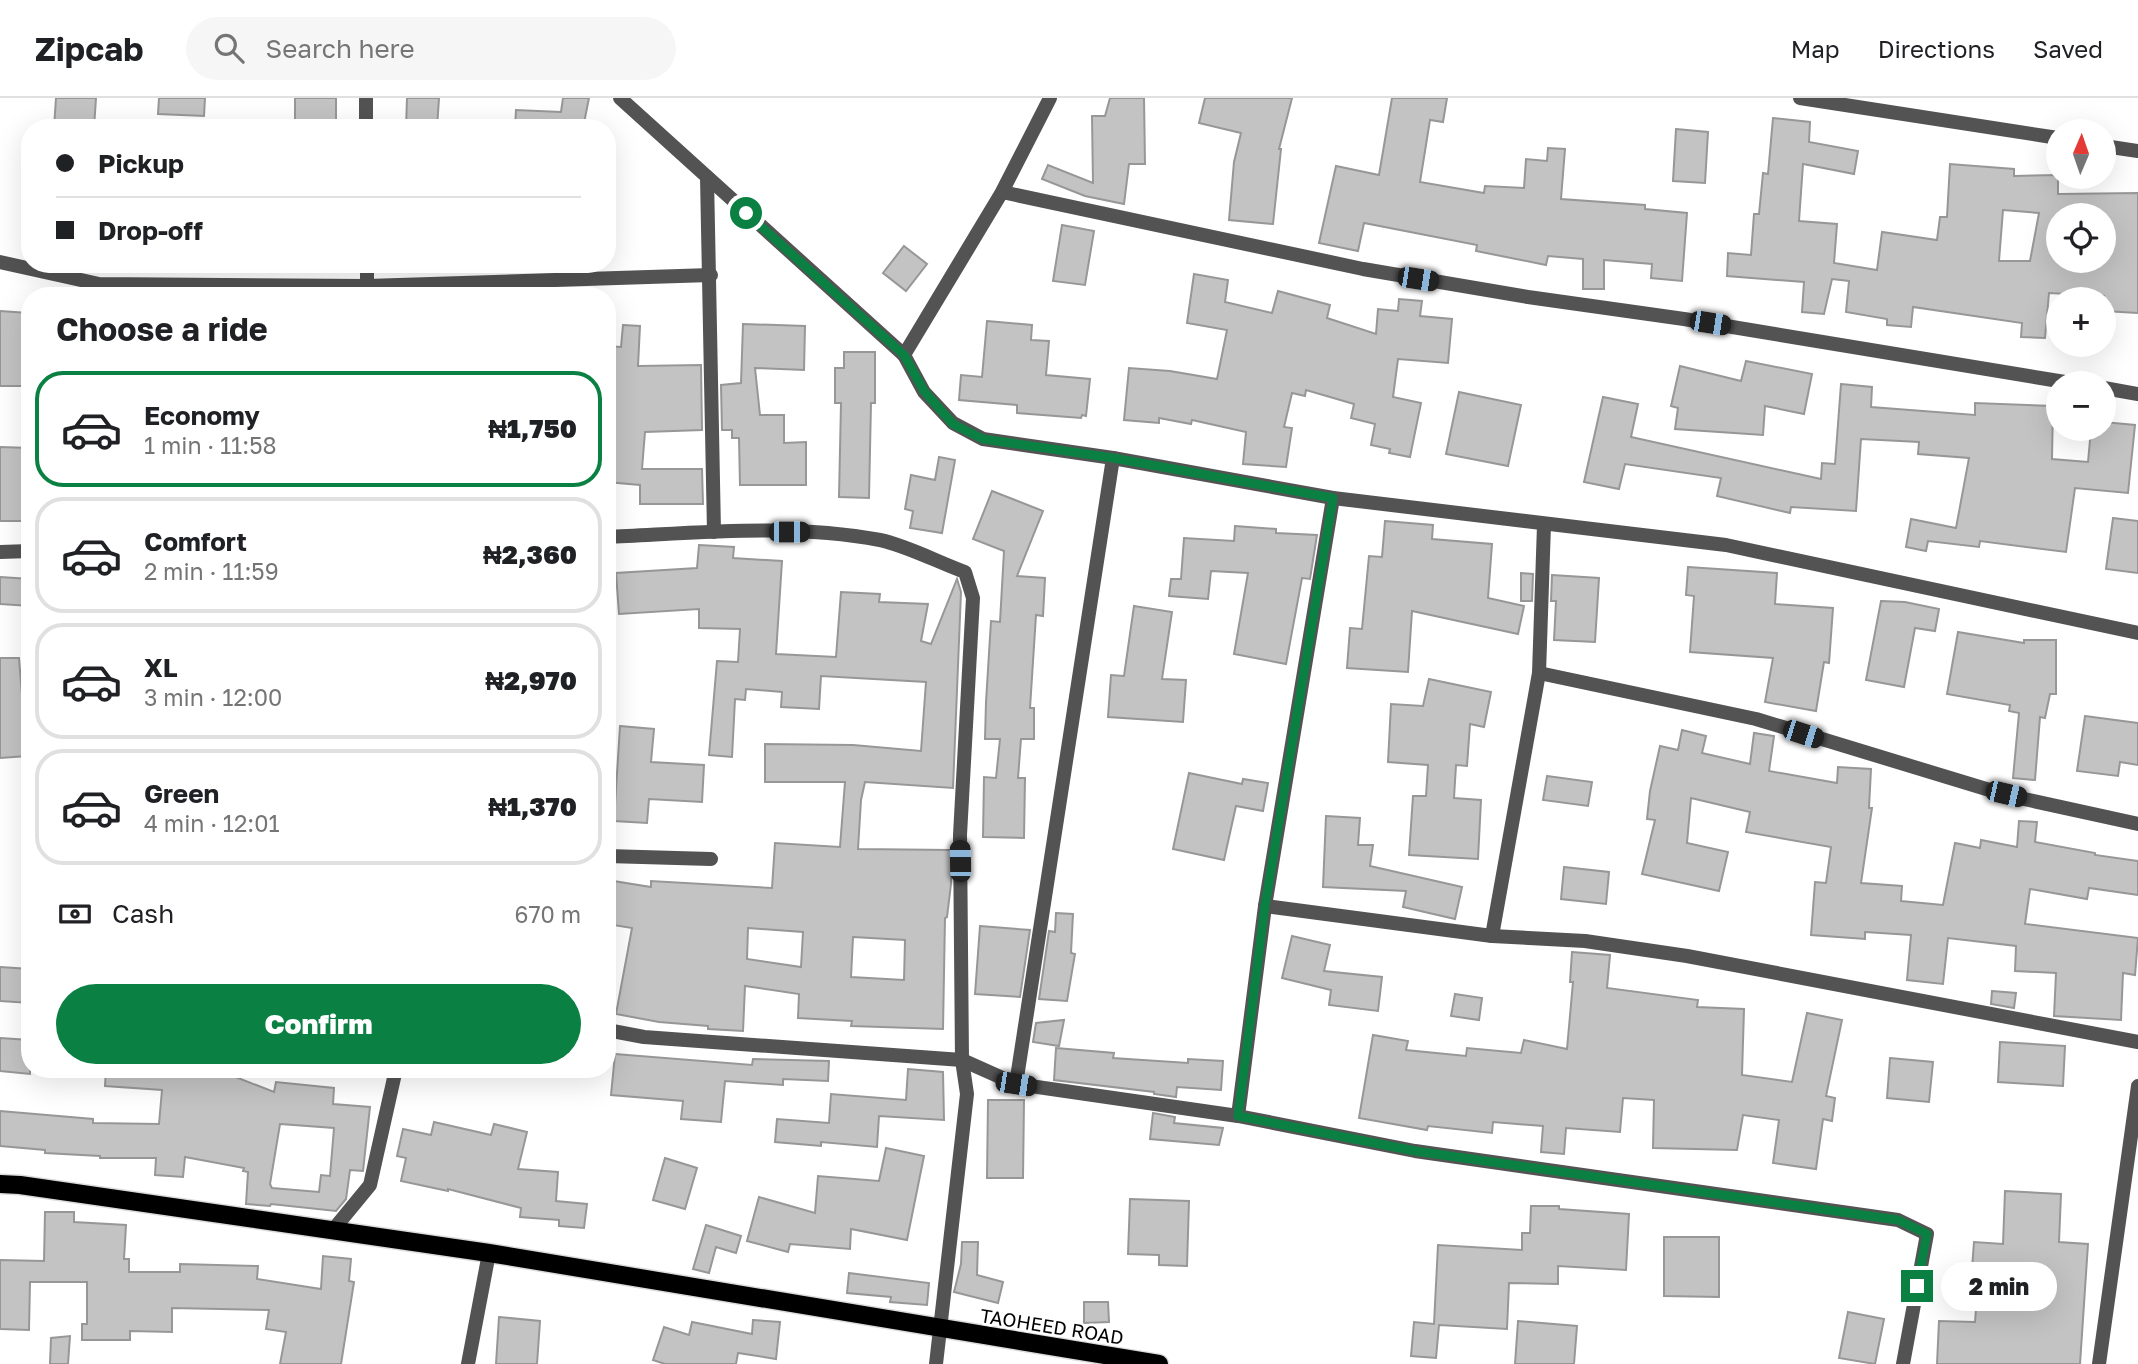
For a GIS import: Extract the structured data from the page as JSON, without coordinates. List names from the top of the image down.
{
  "streets": {
    "main road": ["TAOHEED ROAD"]
  },
  "north": "top",
  "page": {
    "header": "Zipcab",
    "search": "Search here",
    "nav": ["Map", "Directions", "Saved"],
    "map_buttons": ["+", "−"],
    "banner": ["Pickup", "Drop-off"],
    "heading": "Choose a ride",
    "list": [
      {
        "name": "Economy",
        "note": "1 min · 11:58",
        "value": "₦1,750"
      },
      {
        "name": "Comfort",
        "note": "2 min · 11:59",
        "value": "₦2,360"
      },
      {
        "name": "XL",
        "note": "3 min · 12:00",
        "value": "₦2,970"
      },
      {
        "name": "Green",
        "note": "4 min · 12:01",
        "value": "₦1,370"
      }
    ],
    "pay": ["Cash", "670 m"],
    "buttons": "Confirm",
    "bubble": "2 min"
  }
}
